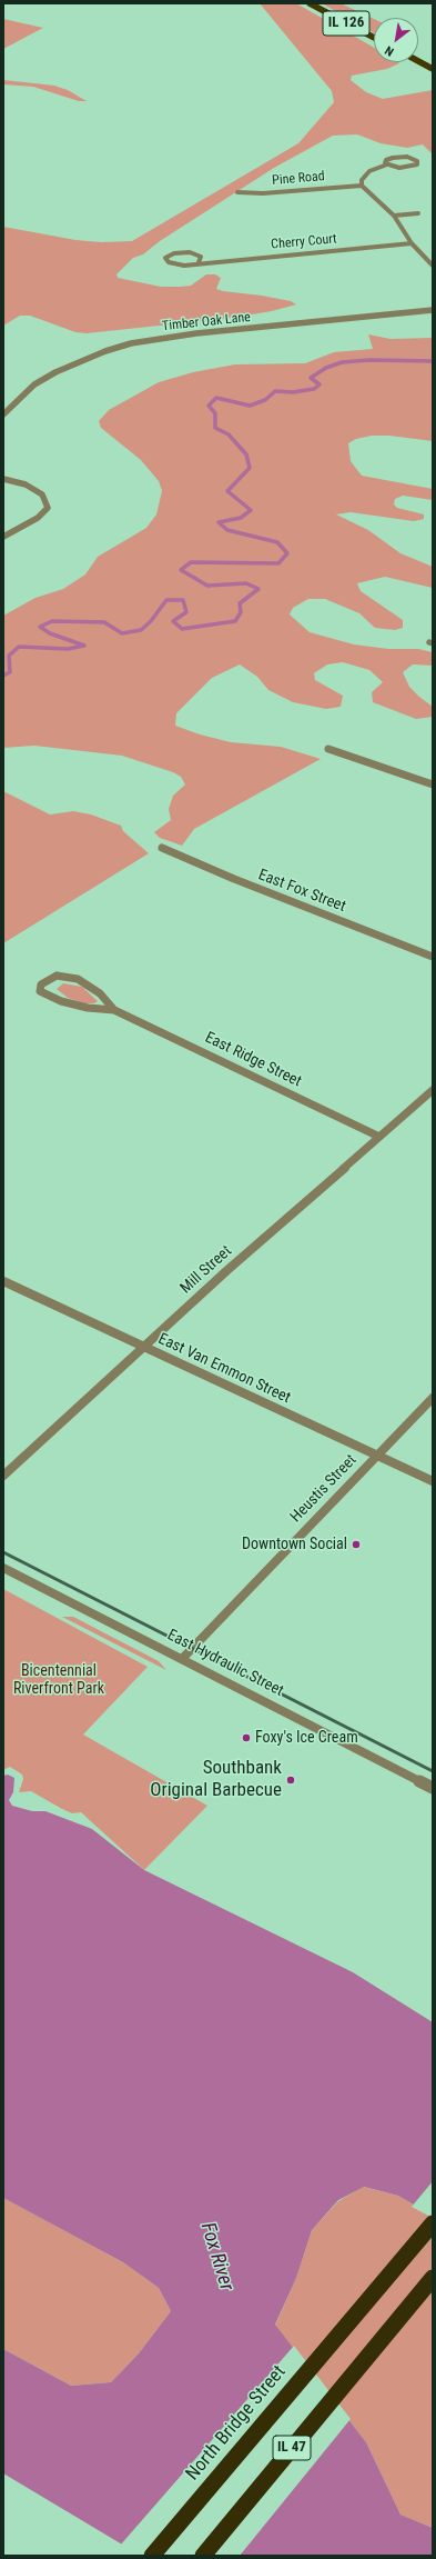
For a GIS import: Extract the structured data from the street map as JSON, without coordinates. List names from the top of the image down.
{
  "streets": {
    "highway": ["North Bridge Street", "IL 47"],
    "main road": ["IL 126"],
    "street": [
      "Pine Road",
      "Cherry Court",
      "Timber Oak Lane",
      "East Fox Street",
      "East Ridge Street",
      "Mill Street",
      "East Van Emmon Street",
      "Heustis Street",
      "East Hydraulic Street"
    ]
  },
  "crossings": [
    ["East Ridge Street", "Mill Street"],
    ["Mill Street", "East Van Emmon Street"],
    ["East Van Emmon Street", "Heustis Street"],
    ["Heustis Street", "East Hydraulic Street"]
  ],
  "water": ["Fox River"],
  "parks": ["Bicentennial Riverfront Park"],
  "places": ["Downtown Social", "Foxy's Ice Cream", "Southbank Original Barbecue"],
  "north": "bottom left"
}
